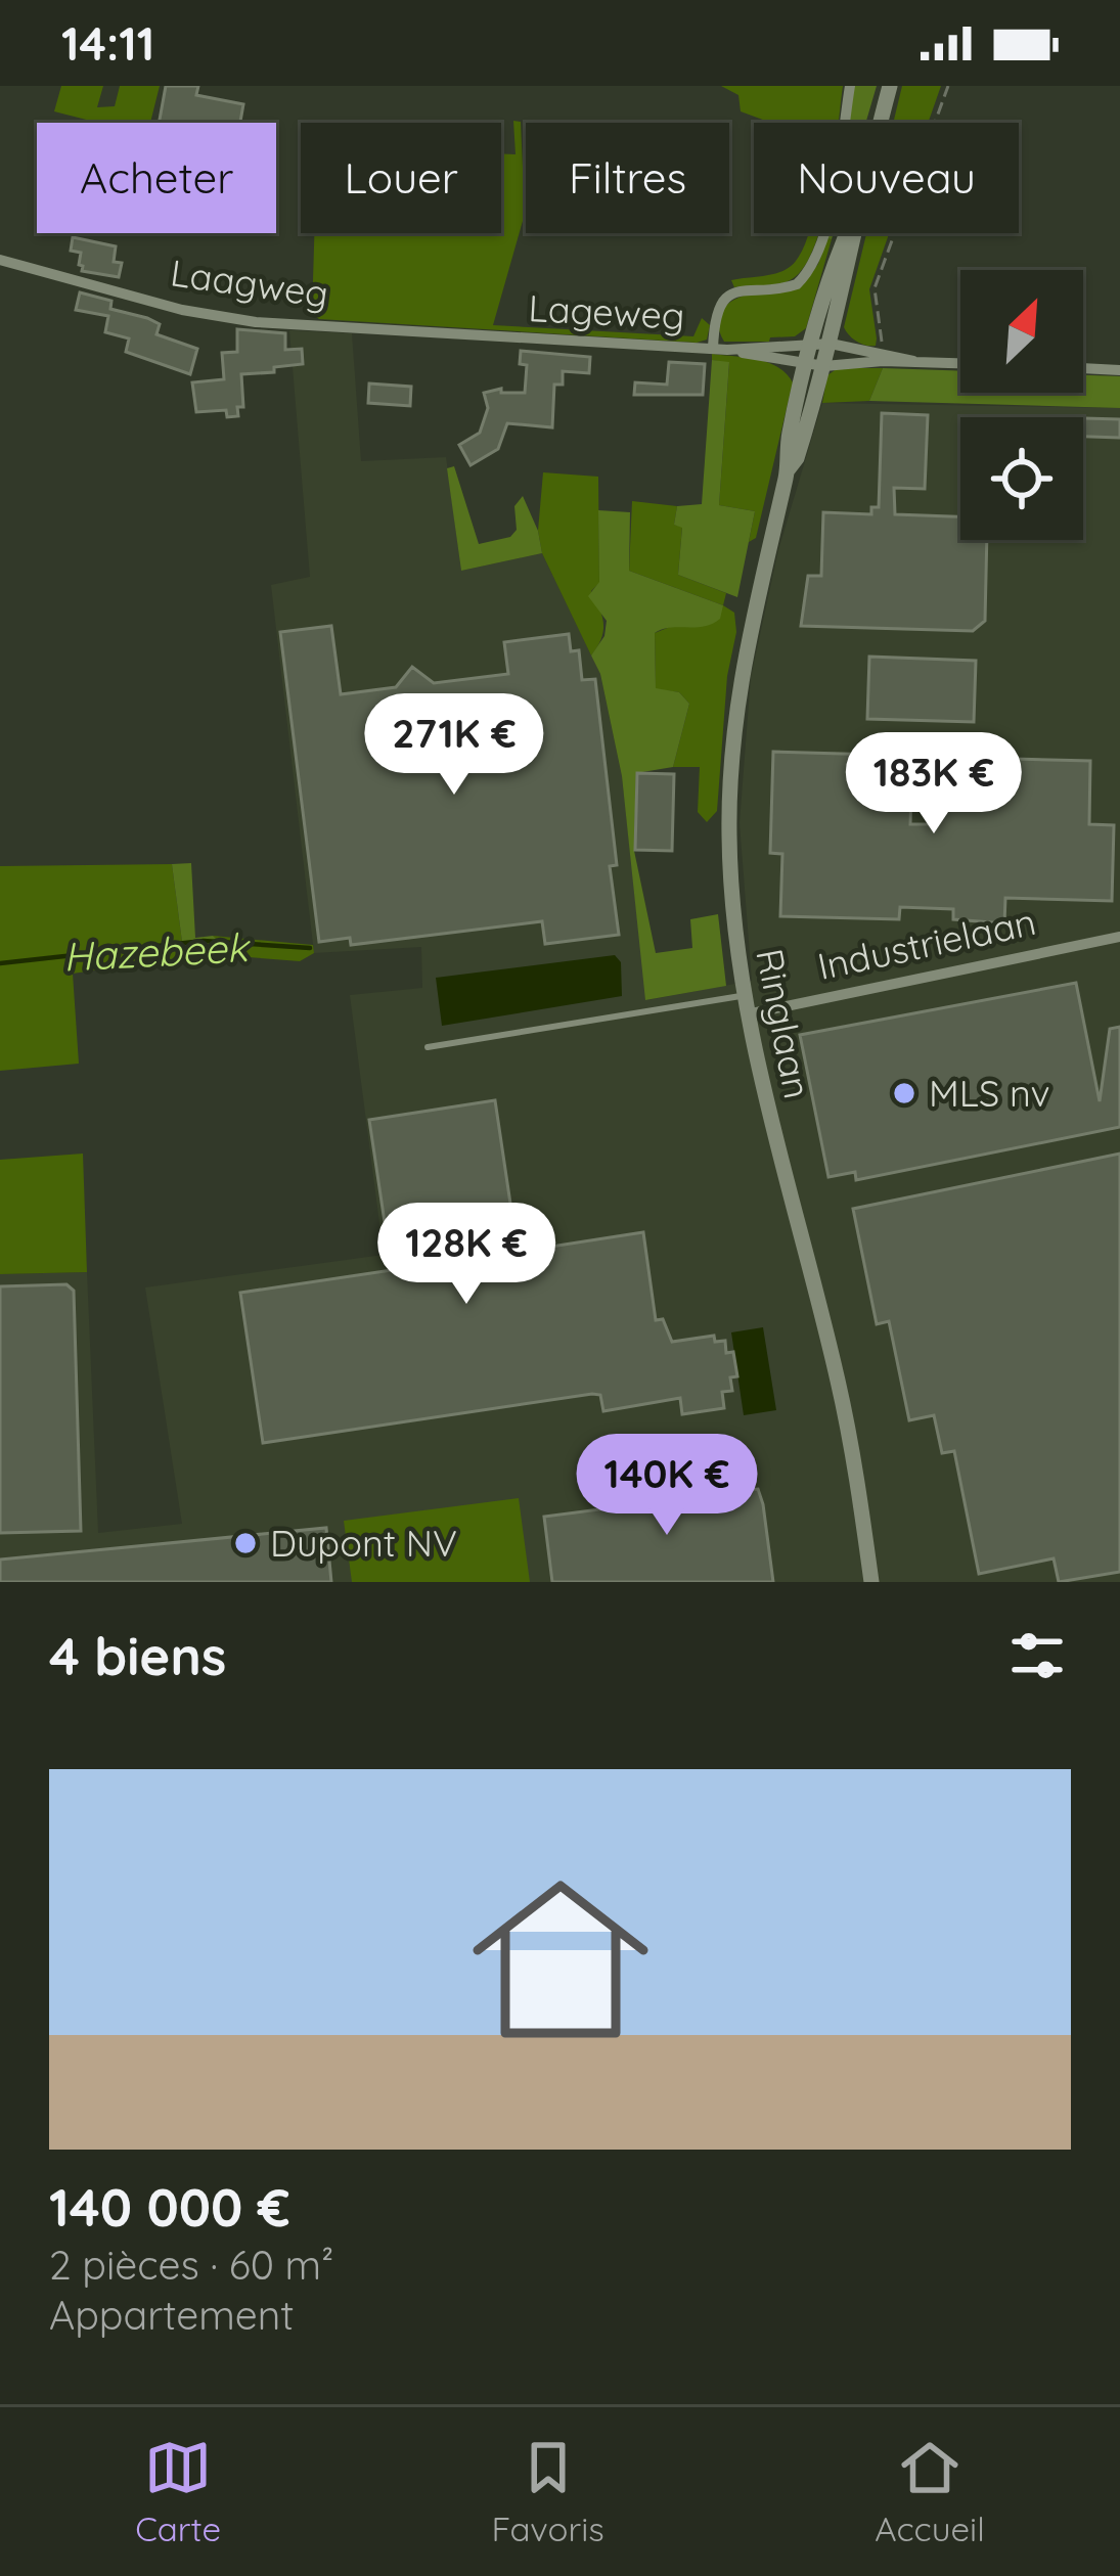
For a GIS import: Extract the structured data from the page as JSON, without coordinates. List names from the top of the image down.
{
  "streets": {
    "main road": ["Ringlaan"],
    "street": ["Laagweg", "Lageweg", "Industrielaan"]
  },
  "crossings": [
    ["Laagweg", "Lageweg"],
    ["Lageweg", "Ringlaan"],
    ["Industrielaan", "Ringlaan"]
  ],
  "water": ["Hazebeek"],
  "places": ["MLS nv", "Dupont NV"],
  "north": "top right",
  "page": {
    "status": "14:11",
    "chip": [
      "Acheter",
      "Louer",
      "Filtres",
      "Nouveau"
    ],
    "price": [
      "271K €",
      "183K €",
      "128K €",
      "140K €"
    ],
    "heading": "4 biens",
    "list": [
      {
        "name": "140 000 €",
        "note": "2 pièces · 60 m² · Appartement"
      }
    ],
    "tabs": ["Carte", "Favoris", "Accueil"]
  }
}
